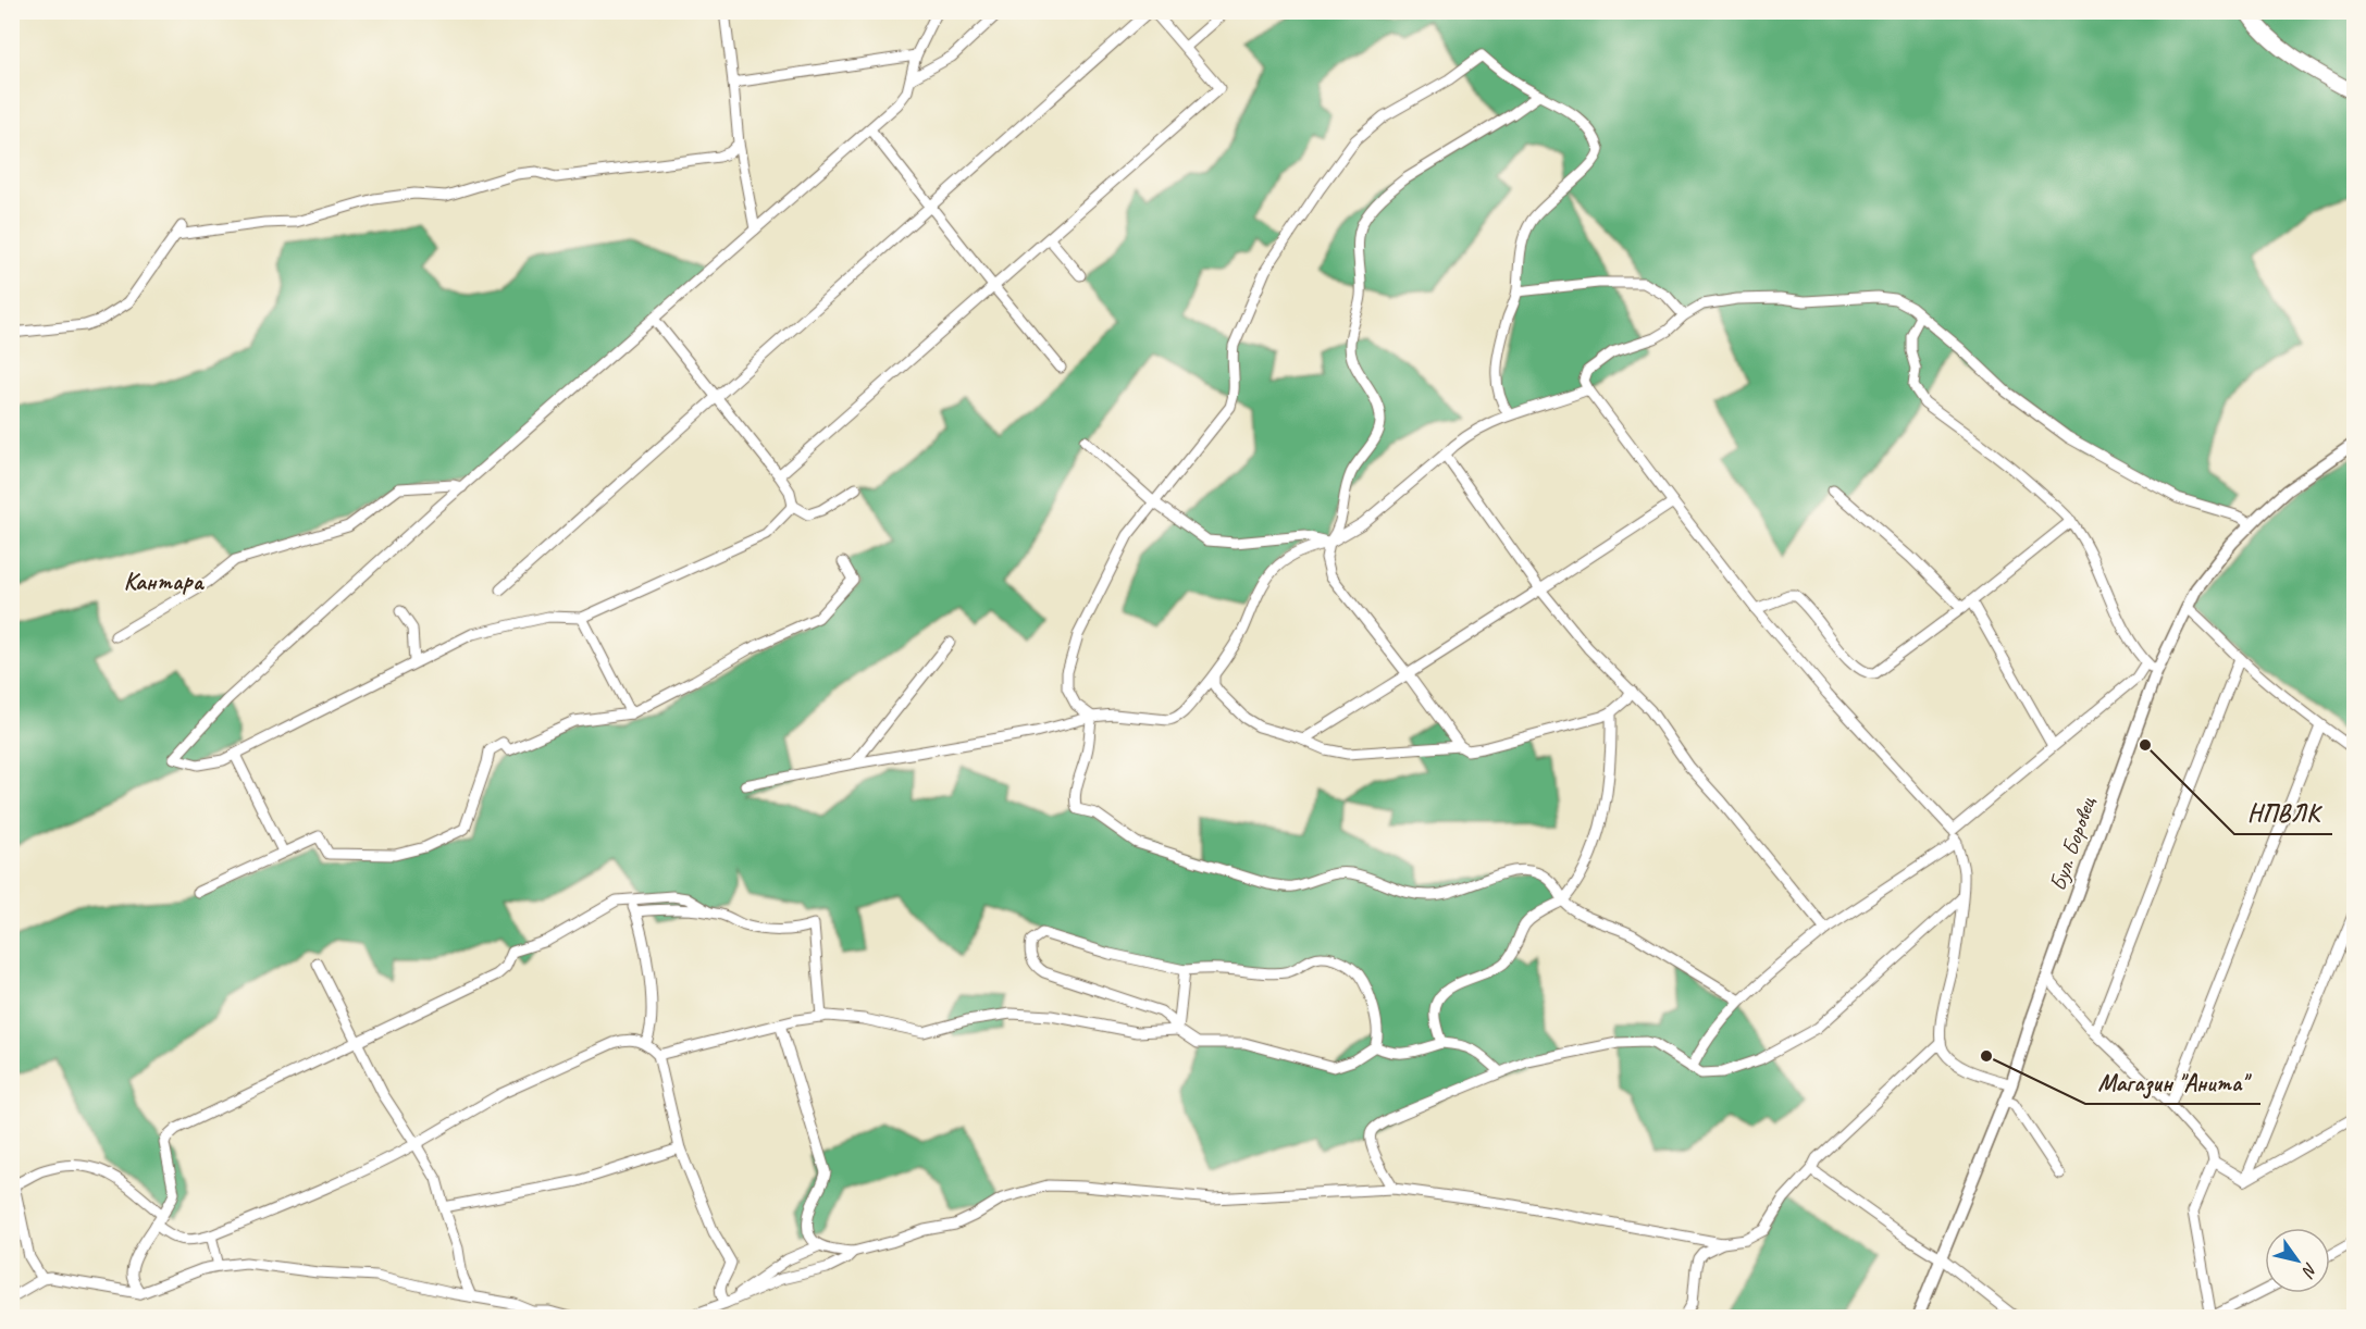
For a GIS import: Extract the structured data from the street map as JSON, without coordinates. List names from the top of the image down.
{
  "streets": {
    "street": ["Бул. Боровец"]
  },
  "districts": ["Кантара"],
  "places": ["НПВЛК", "Магазин \"Анита\""],
  "north": "bottom right"
}
